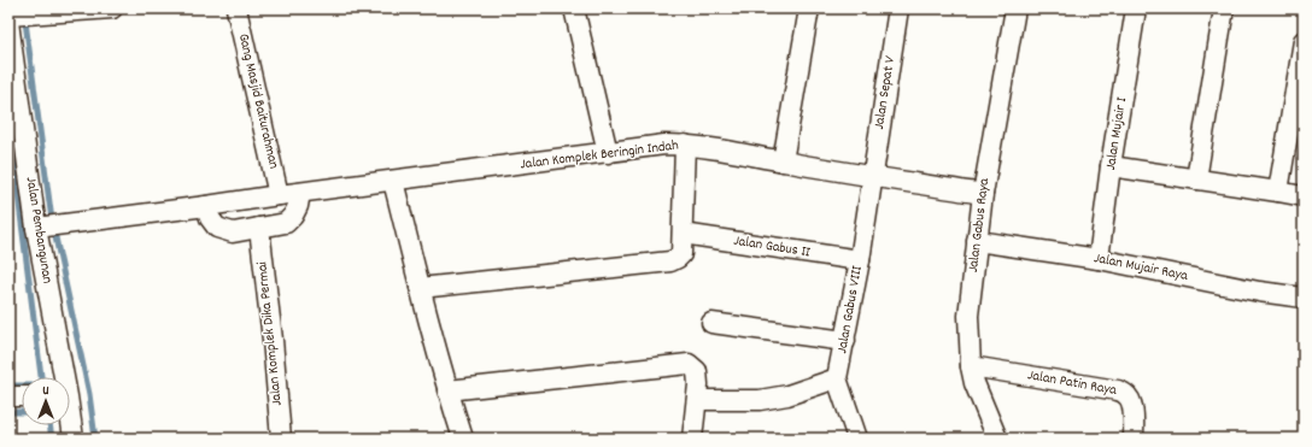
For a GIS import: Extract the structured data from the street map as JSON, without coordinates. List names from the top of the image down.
{
  "streets": {
    "street": [
      "Jalan Sepat V",
      "Gang Masjid Baiturahman",
      "Jalan Mujair I",
      "Jalan Komplek Beringin Indah",
      "Jalan Gabus Raya",
      "Jalan Pembangunan",
      "Jalan Gabus II",
      "Jalan Mujair Raya",
      "Jalan Gabus VIII",
      "Jalan Komplek Dika Permai",
      "Jalan Patin Raya"
    ]
  },
  "crossings": [
    ["Jalan Sepat V", "Jalan Gabus VIII"],
    ["Gang Masjid Baiturahman", "Jalan Komplek Beringin Indah"],
    ["Jalan Mujair I", "Jalan Mujair Raya"],
    ["Jalan Komplek Beringin Indah", "Jalan Pembangunan"],
    ["Jalan Komplek Beringin Indah", "Jalan Gabus II"],
    ["Jalan Gabus Raya", "Jalan Mujair Raya"],
    ["Jalan Gabus Raya", "Jalan Patin Raya"],
    ["Jalan Gabus II", "Jalan Gabus VIII"]
  ],
  "north": "top"
}
